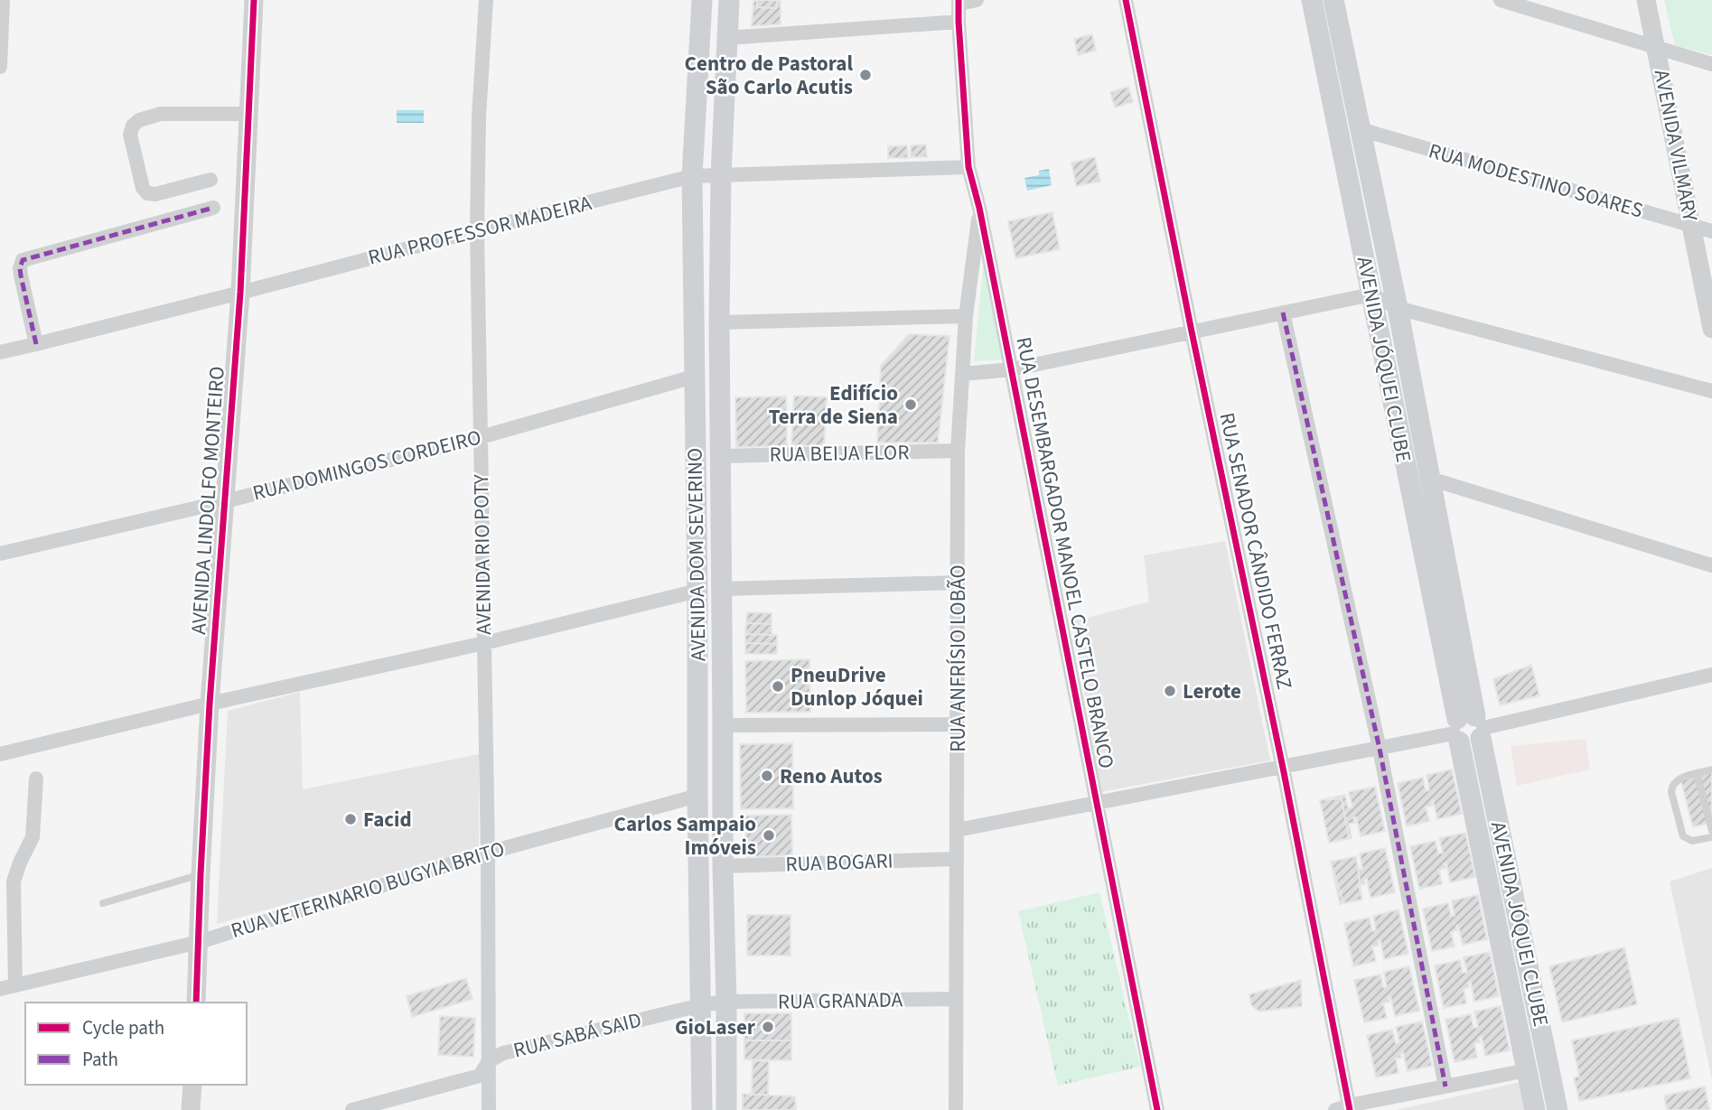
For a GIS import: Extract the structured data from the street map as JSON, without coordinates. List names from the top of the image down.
{
  "streets": {
    "main road": ["AVENIDA JÓQUEI CLUBE", "AVENIDA DOM SEVERINO"],
    "street": [
      "AVENIDA VILMARY",
      "RUA MODESTINO SOARES",
      "RUA PROFESSOR MADEIRA",
      "RUA BEIJA FLOR",
      "RUA DOMINGOS CORDEIRO",
      "AVENIDA LINDOLFO MONTEIRO",
      "RUA SENADOR CÂNDIDO FERRAZ",
      "RUA DESEMBARGADOR MANOEL CASTELO BRANCO",
      "AVENIDA RIO POTY",
      "RUA ANFRÍSIO LOBÃO",
      "RUA BOGARI",
      "RUA VETERINARIO BUGYIA BRITO",
      "RUA GRANADA",
      "RUA SABÁ SAID"
    ]
  },
  "crossings": [
    ["AVENIDA VILMARY", "RUA MODESTINO SOARES"],
    ["RUA MODESTINO SOARES", "AVENIDA JÓQUEI CLUBE"],
    ["RUA PROFESSOR MADEIRA", "AVENIDA LINDOLFO MONTEIRO"],
    ["RUA PROFESSOR MADEIRA", "RUA DESEMBARGADOR MANOEL CASTELO BRANCO"],
    ["RUA PROFESSOR MADEIRA", "AVENIDA RIO POTY"],
    ["RUA PROFESSOR MADEIRA", "AVENIDA DOM SEVERINO"],
    ["RUA BEIJA FLOR", "AVENIDA DOM SEVERINO"],
    ["RUA BEIJA FLOR", "RUA ANFRÍSIO LOBÃO"],
    ["RUA DOMINGOS CORDEIRO", "AVENIDA LINDOLFO MONTEIRO"],
    ["RUA DOMINGOS CORDEIRO", "AVENIDA RIO POTY"],
    ["RUA DOMINGOS CORDEIRO", "AVENIDA DOM SEVERINO"],
    ["AVENIDA LINDOLFO MONTEIRO", "RUA VETERINARIO BUGYIA BRITO"],
    ["RUA DESEMBARGADOR MANOEL CASTELO BRANCO", "RUA ANFRÍSIO LOBÃO"],
    ["AVENIDA RIO POTY", "RUA VETERINARIO BUGYIA BRITO"],
    ["AVENIDA RIO POTY", "RUA SABÁ SAID"],
    ["AVENIDA DOM SEVERINO", "RUA BOGARI"],
    ["AVENIDA DOM SEVERINO", "RUA VETERINARIO BUGYIA BRITO"],
    ["AVENIDA DOM SEVERINO", "RUA GRANADA"],
    ["AVENIDA DOM SEVERINO", "RUA SABÁ SAID"],
    ["RUA ANFRÍSIO LOBÃO", "RUA BOGARI"],
    ["RUA ANFRÍSIO LOBÃO", "RUA GRANADA"],
    ["RUA GRANADA", "RUA SABÁ SAID"]
  ],
  "places": [
    "Centro de Pastoral São Carlo Acutis",
    "Edifício Terra de Siena",
    "PneuDrive Dunlop Jóquei",
    "Lerote",
    "Reno Autos",
    "Facid",
    "Carlos Sampaio Imóveis",
    "GioLaser"
  ],
  "legend": ["Cycle path", "Path"]
}
